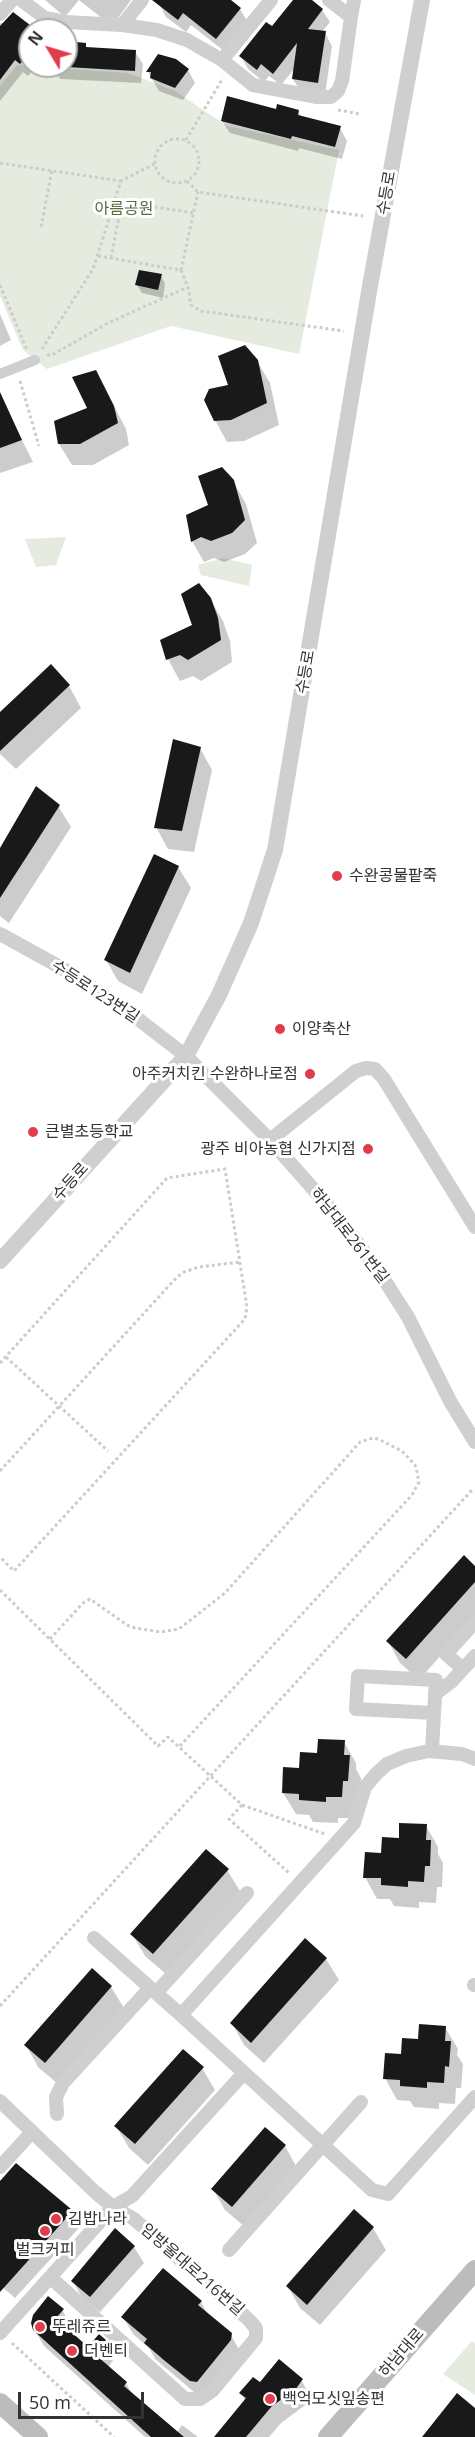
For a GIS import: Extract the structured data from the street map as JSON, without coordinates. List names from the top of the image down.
{
  "streets": {
    "main road": ["하남대로"],
    "street": [
      "수등로",
      "수등로123번길",
      "하남대로261번길",
      "임방울대로216번길"
    ]
  },
  "crossings": [
    ["수등로", "수등로123번길"],
    ["수등로", "하남대로261번길"],
    ["수등로123번길", "하남대로261번길"]
  ],
  "parks": ["아름공원"],
  "places": [
    "수완콩물팥죽",
    "이양축산",
    "아주커치킨 수완하나로점",
    "큰별초등학교",
    "광주 비아농협 신가지점",
    "김밥나라",
    "벌크커피",
    "뚜레쥬르",
    "더벤티",
    "백억모싯잎송편"
  ],
  "scale_bar": "50 m",
  "north": "top left"
}
